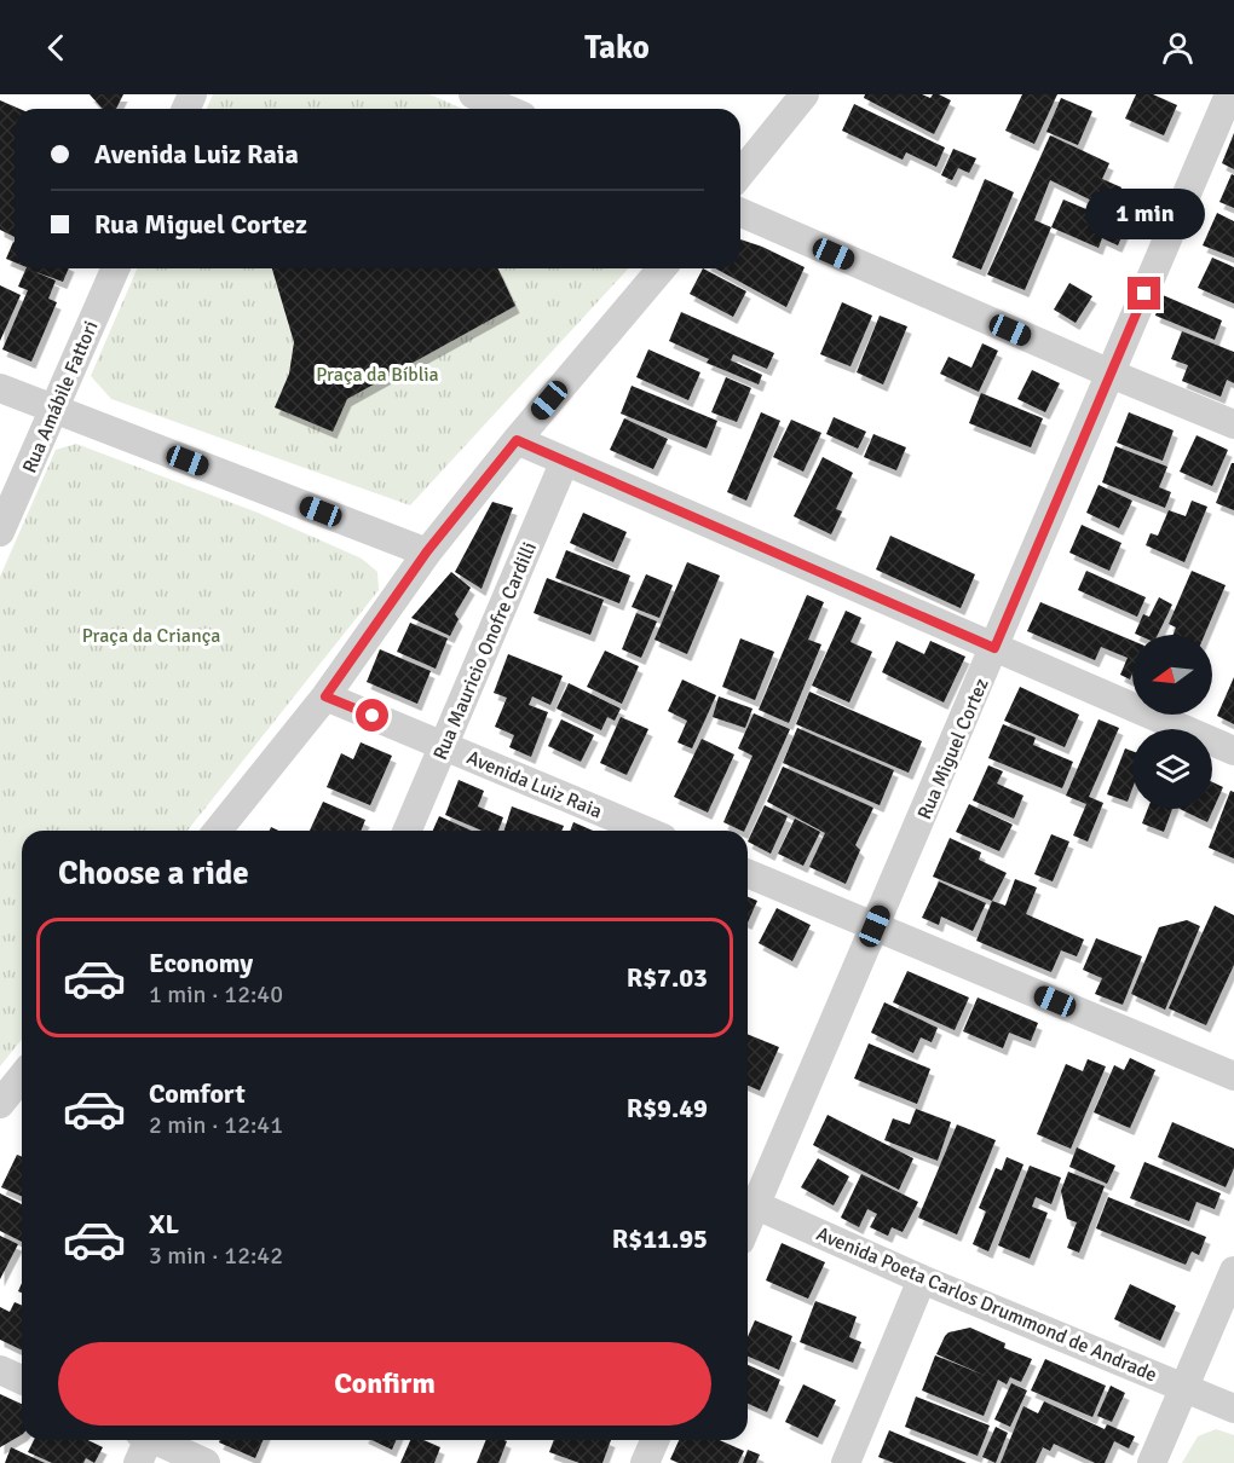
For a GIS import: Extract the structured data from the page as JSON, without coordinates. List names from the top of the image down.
{
  "streets": {
    "street": [
      "Rua Amábile Fattori",
      "Rua Mauricio Onofre Cardilli",
      "Rua Miguel Cortez",
      "Avenida Luiz Raia",
      "Avenida Poeta Carlos Drummond de Andrade"
    ]
  },
  "crossings": [
    ["Rua Mauricio Onofre Cardilli", "Avenida Luiz Raia"],
    ["Rua Miguel Cortez", "Avenida Poeta Carlos Drummond de Andrade"]
  ],
  "parks": ["Praça da Bíblia", "Praça da Criança"],
  "north": "left",
  "page": {
    "header": "Tako",
    "banner": ["Avenida Luiz Raia", "Rua Miguel Cortez"],
    "bubble": "1 min",
    "heading": "Choose a ride",
    "list": [
      {
        "name": "Economy",
        "note": "1 min · 12:40",
        "value": "R$7.03"
      },
      {
        "name": "Comfort",
        "note": "2 min · 12:41",
        "value": "R$9.49"
      },
      {
        "name": "XL",
        "note": "3 min · 12:42",
        "value": "R$11.95"
      }
    ],
    "buttons": "Confirm"
  }
}
